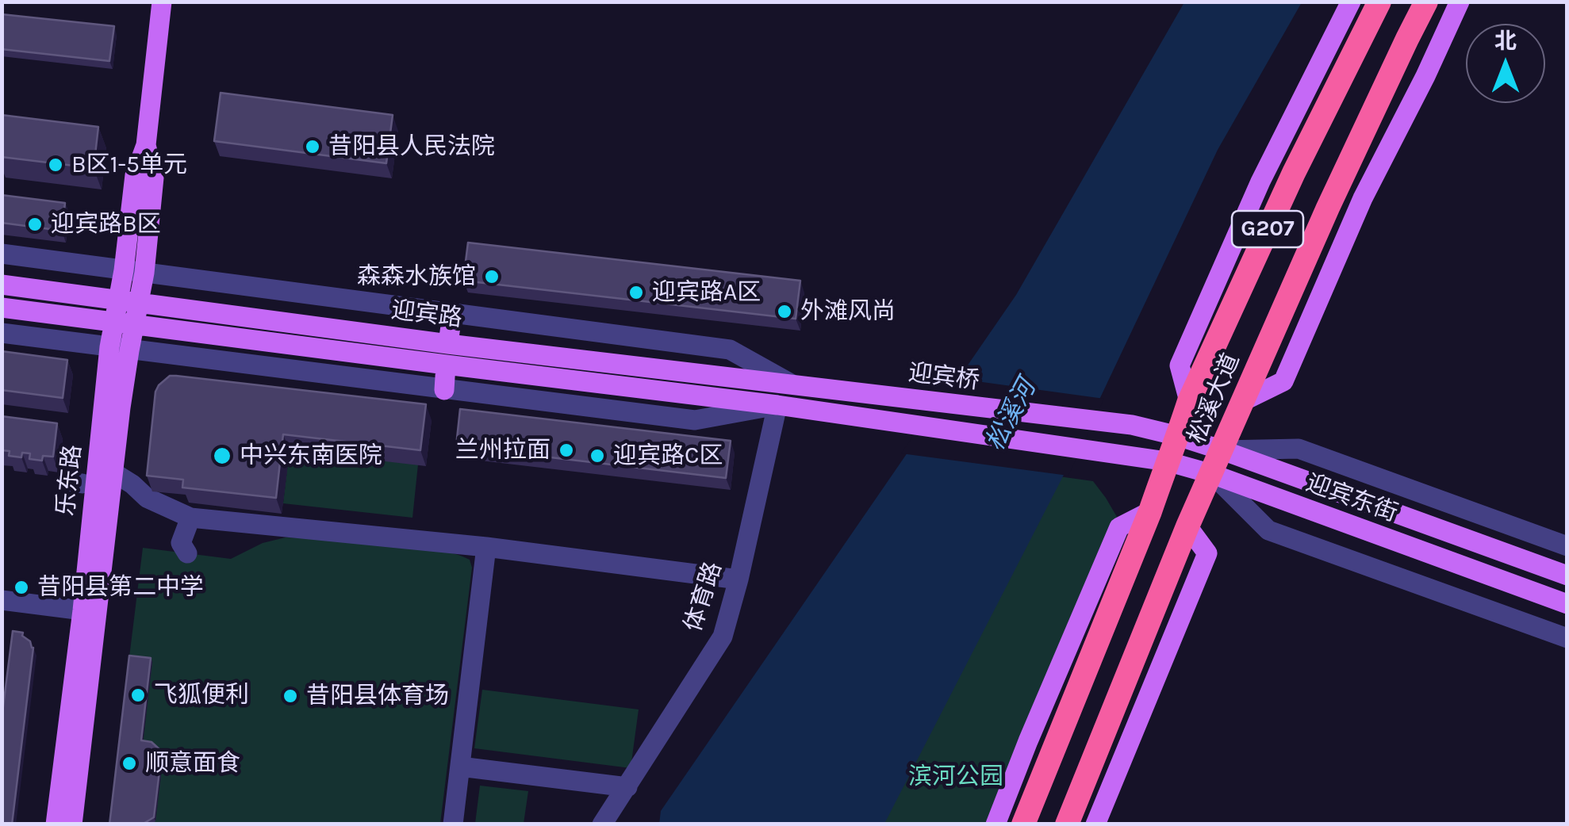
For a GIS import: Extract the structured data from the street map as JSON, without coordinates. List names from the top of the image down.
{
  "streets": {
    "highway": ["G207", "松溪大道"],
    "main road": [
      "迎宾路",
      "迎宾桥",
      "乐东路",
      "迎宾东街"
    ],
    "street": ["体育路"]
  },
  "crossings": [
    ["迎宾路", "迎宾桥"],
    ["迎宾路", "乐东路"],
    ["迎宾路", "迎宾东街"],
    ["迎宾路", "体育路"],
    ["迎宾桥", "迎宾东街"],
    ["松溪大道", "迎宾东街"]
  ],
  "water": ["松溪河"],
  "parks": ["滨河公园"],
  "places": [
    "昔阳县人民法院",
    "B区1-5单元",
    "迎宾路B区",
    "森森水族馆",
    "迎宾路A区",
    "外滩风尚",
    "兰州拉面",
    "中兴东南医院",
    "迎宾路C区",
    "昔阳县第二中学",
    "飞狐便利",
    "昔阳县体育场",
    "顺意面食"
  ],
  "north": "top"
}
